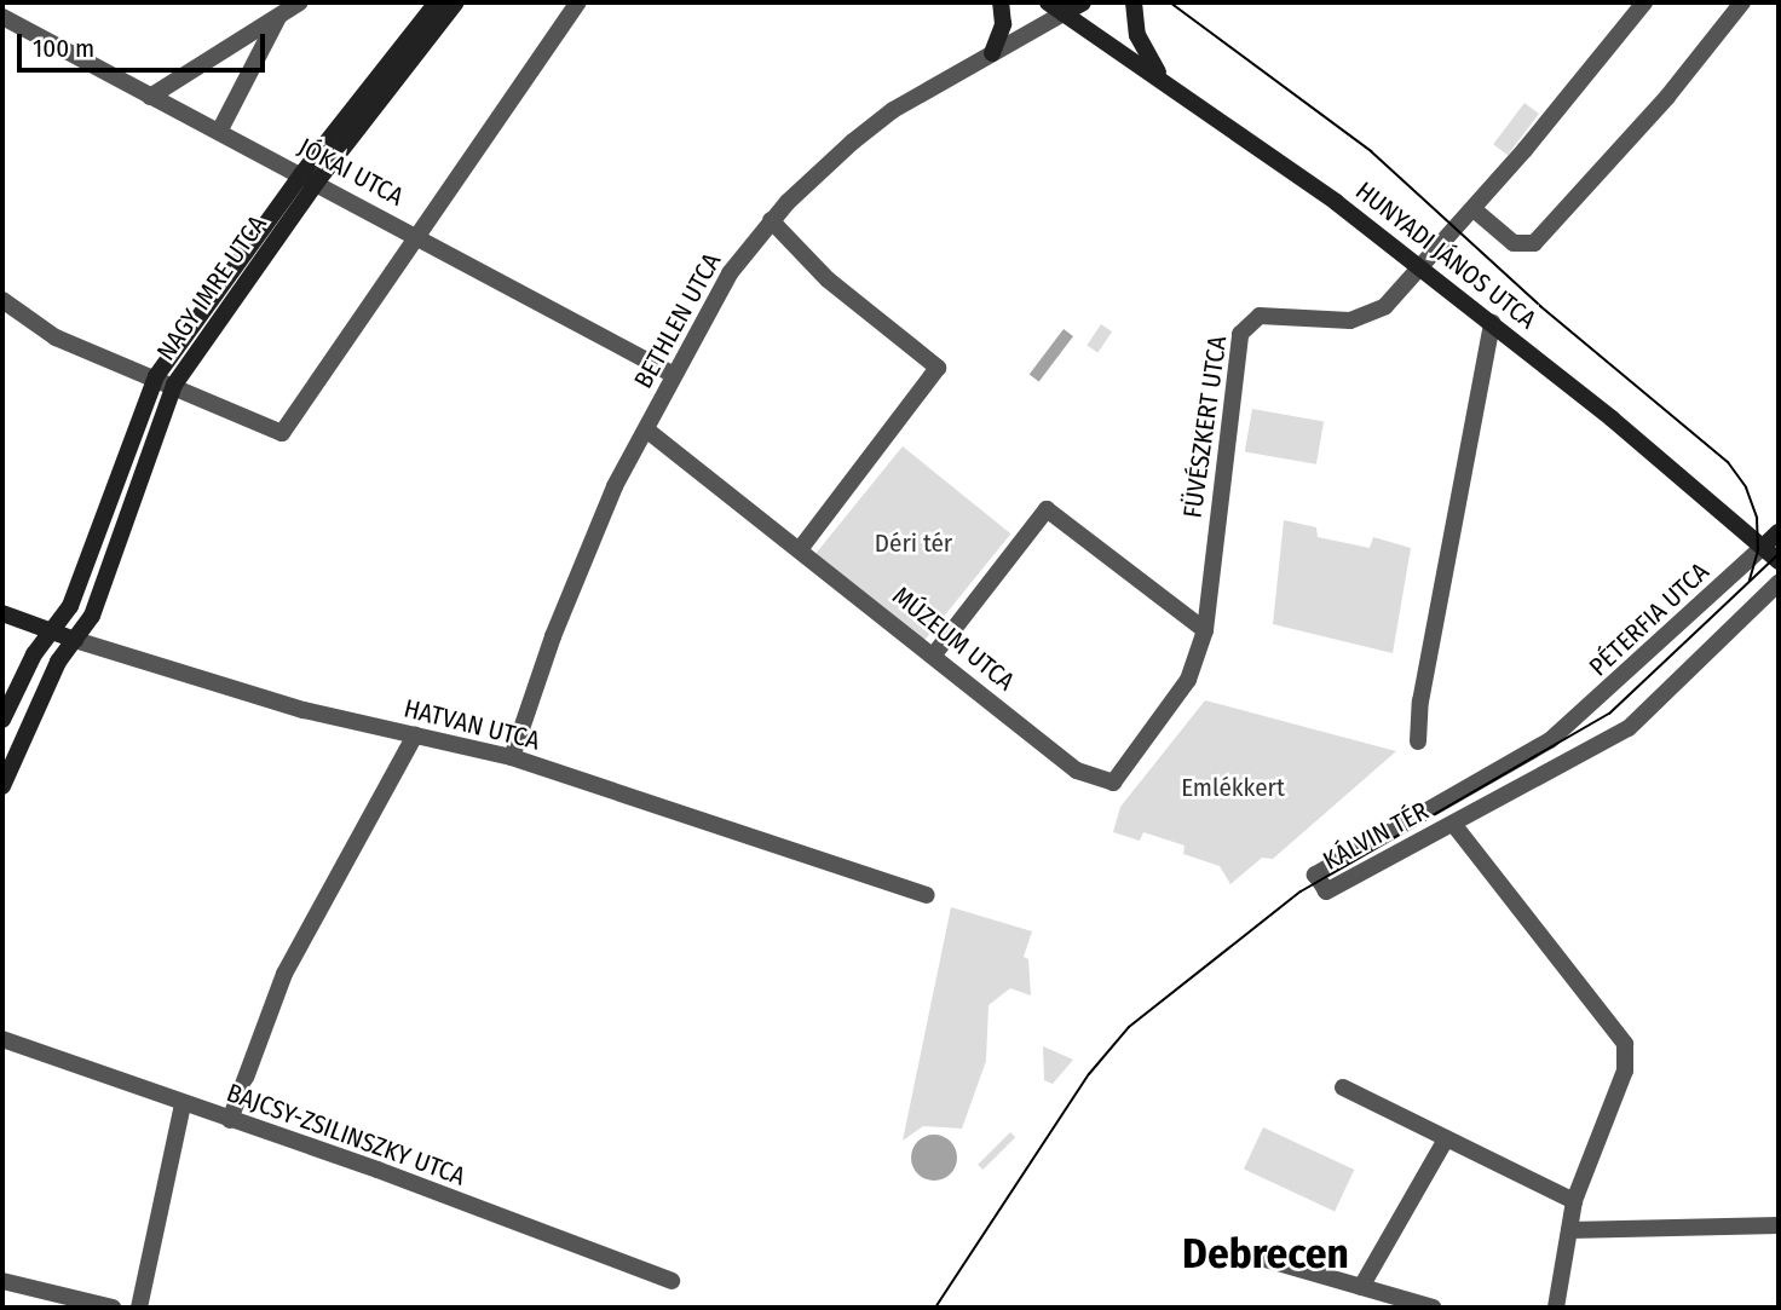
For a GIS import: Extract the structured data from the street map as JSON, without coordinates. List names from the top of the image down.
{
  "streets": {
    "street": [
      "JÓKAI UTCA",
      "HUNYADI JÁNOS UTCA",
      "NAGY IMRE UTCA",
      "BETHLEN UTCA",
      "FÜVÉSZKERT UTCA",
      "PÉTERFIA UTCA",
      "MÚZEUM UTCA",
      "HATVAN UTCA",
      "KÁLVIN TÉR",
      "BAJCSY-ZSILINSZKY UTCA"
    ]
  },
  "crossings": [
    ["JÓKAI UTCA", "NAGY IMRE UTCA"],
    ["JÓKAI UTCA", "BETHLEN UTCA"],
    ["HUNYADI JÁNOS UTCA", "BETHLEN UTCA"],
    ["HUNYADI JÁNOS UTCA", "FÜVÉSZKERT UTCA"],
    ["HUNYADI JÁNOS UTCA", "PÉTERFIA UTCA"],
    ["NAGY IMRE UTCA", "HATVAN UTCA"],
    ["BETHLEN UTCA", "MÚZEUM UTCA"],
    ["BETHLEN UTCA", "HATVAN UTCA"],
    ["FÜVÉSZKERT UTCA", "MÚZEUM UTCA"],
    ["PÉTERFIA UTCA", "KÁLVIN TÉR"]
  ],
  "districts": ["Debrecen"],
  "parks": ["Déri tér", "Emlékkert"],
  "scale_bar": "100 m"
}
